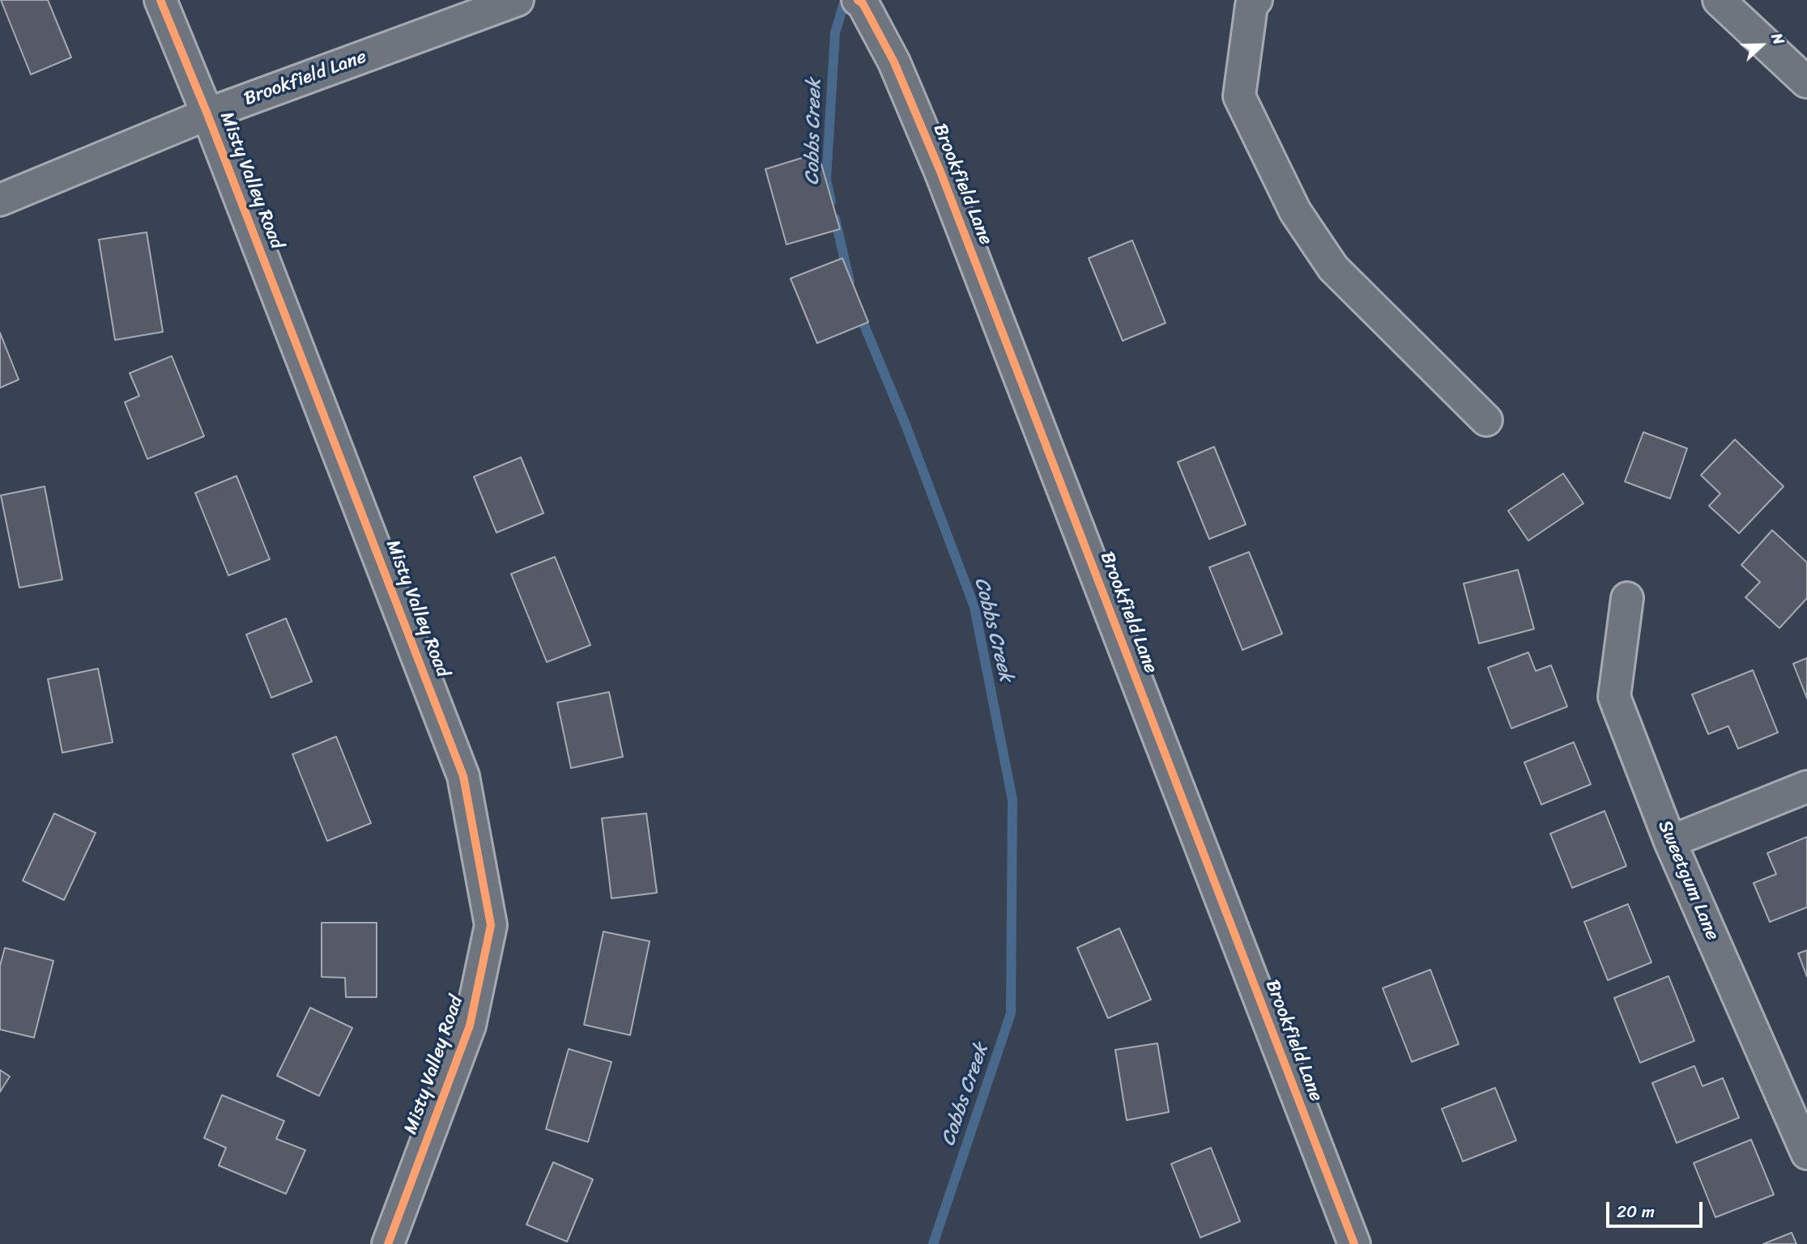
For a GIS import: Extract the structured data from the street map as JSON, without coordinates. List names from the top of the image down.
{
  "streets": {
    "street": ["Brookfield Lane", "Misty Valley Road", "Sweetgum Lane"]
  },
  "crossings": [
    ["Brookfield Lane", "Misty Valley Road"]
  ],
  "water": ["Cobbs Creek"],
  "scale_bar": "20 m",
  "north": "right"
}
